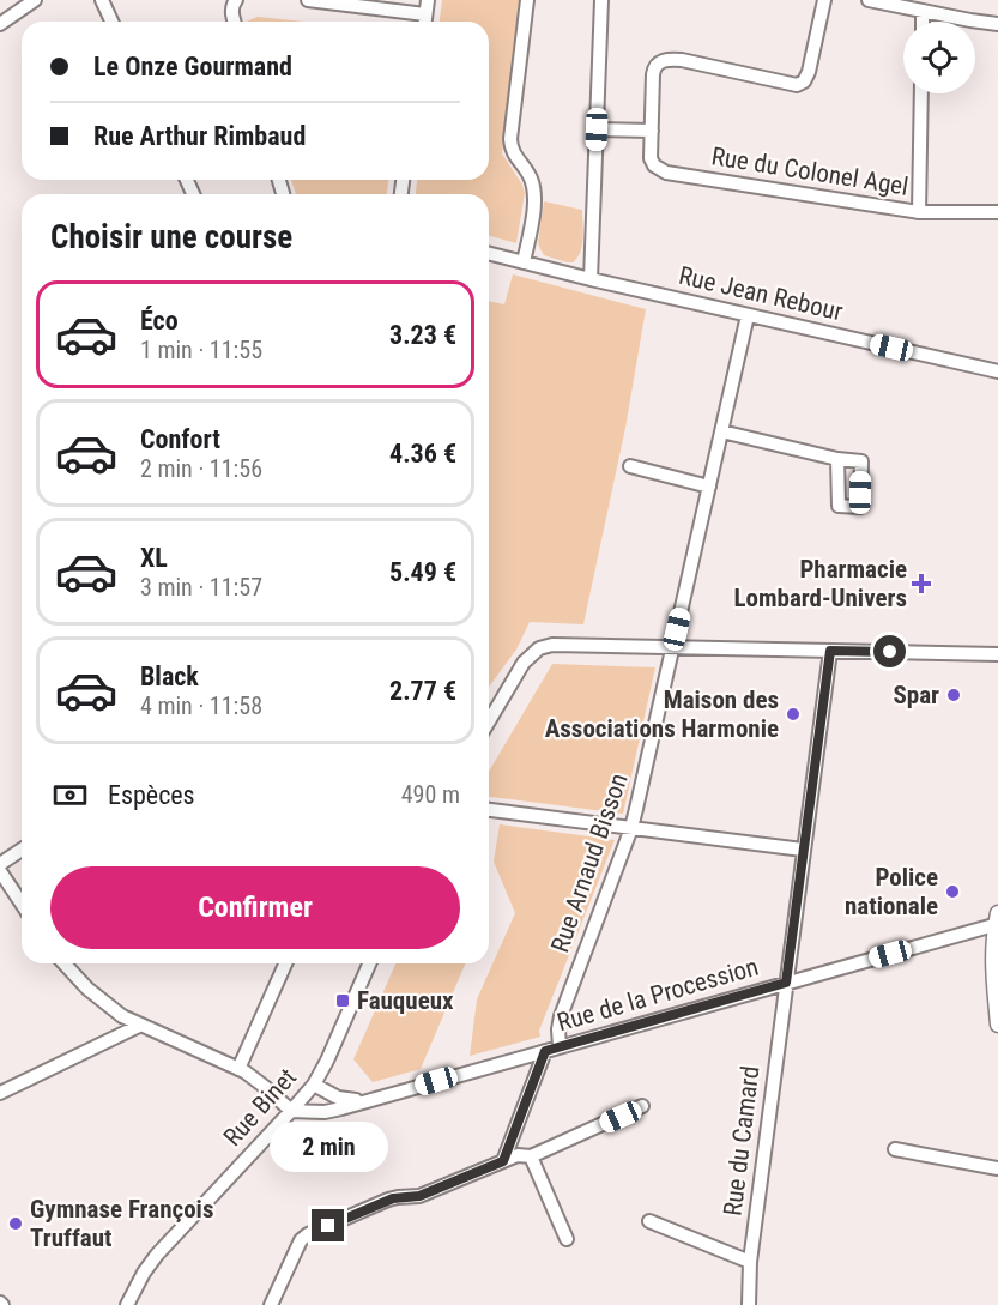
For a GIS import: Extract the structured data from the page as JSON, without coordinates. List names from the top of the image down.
{
  "streets": {
    "street": [
      "Rue du Colonel Agel",
      "Rue Jean Rebour",
      "Rue Arnaud Bisson",
      "Rue de la Procession",
      "Rue Binet",
      "Rue du Camard"
    ]
  },
  "crossings": [
    ["Rue Jean Rebour", "Rue Arnaud Bisson"],
    ["Rue Arnaud Bisson", "Rue de la Procession"],
    ["Rue de la Procession", "Rue Binet"],
    ["Rue de la Procession", "Rue du Camard"]
  ],
  "places": {
    "health": ["Pharmacie Lombard-Univers"],
    "other": [
      "Spar",
      "Maison des Associations Harmonie",
      "Police nationale",
      "Gymnase François Truffaut"
    ],
    "transit": ["Fauqueux"]
  },
  "page": {
    "banner": ["Le Onze Gourmand", "Rue Arthur Rimbaud"],
    "heading": "Choisir une course",
    "list": [
      {
        "name": "Éco",
        "note": "1 min · 11:55",
        "value": "3.23 €"
      },
      {
        "name": "Confort",
        "note": "2 min · 11:56",
        "value": "4.36 €"
      },
      {
        "name": "XL",
        "note": "3 min · 11:57",
        "value": "5.49 €"
      },
      {
        "name": "Black",
        "note": "4 min · 11:58",
        "value": "2.77 €"
      }
    ],
    "pay": ["Espèces", "490 m"],
    "buttons": "Confirmer",
    "bubble": "2 min"
  }
}
